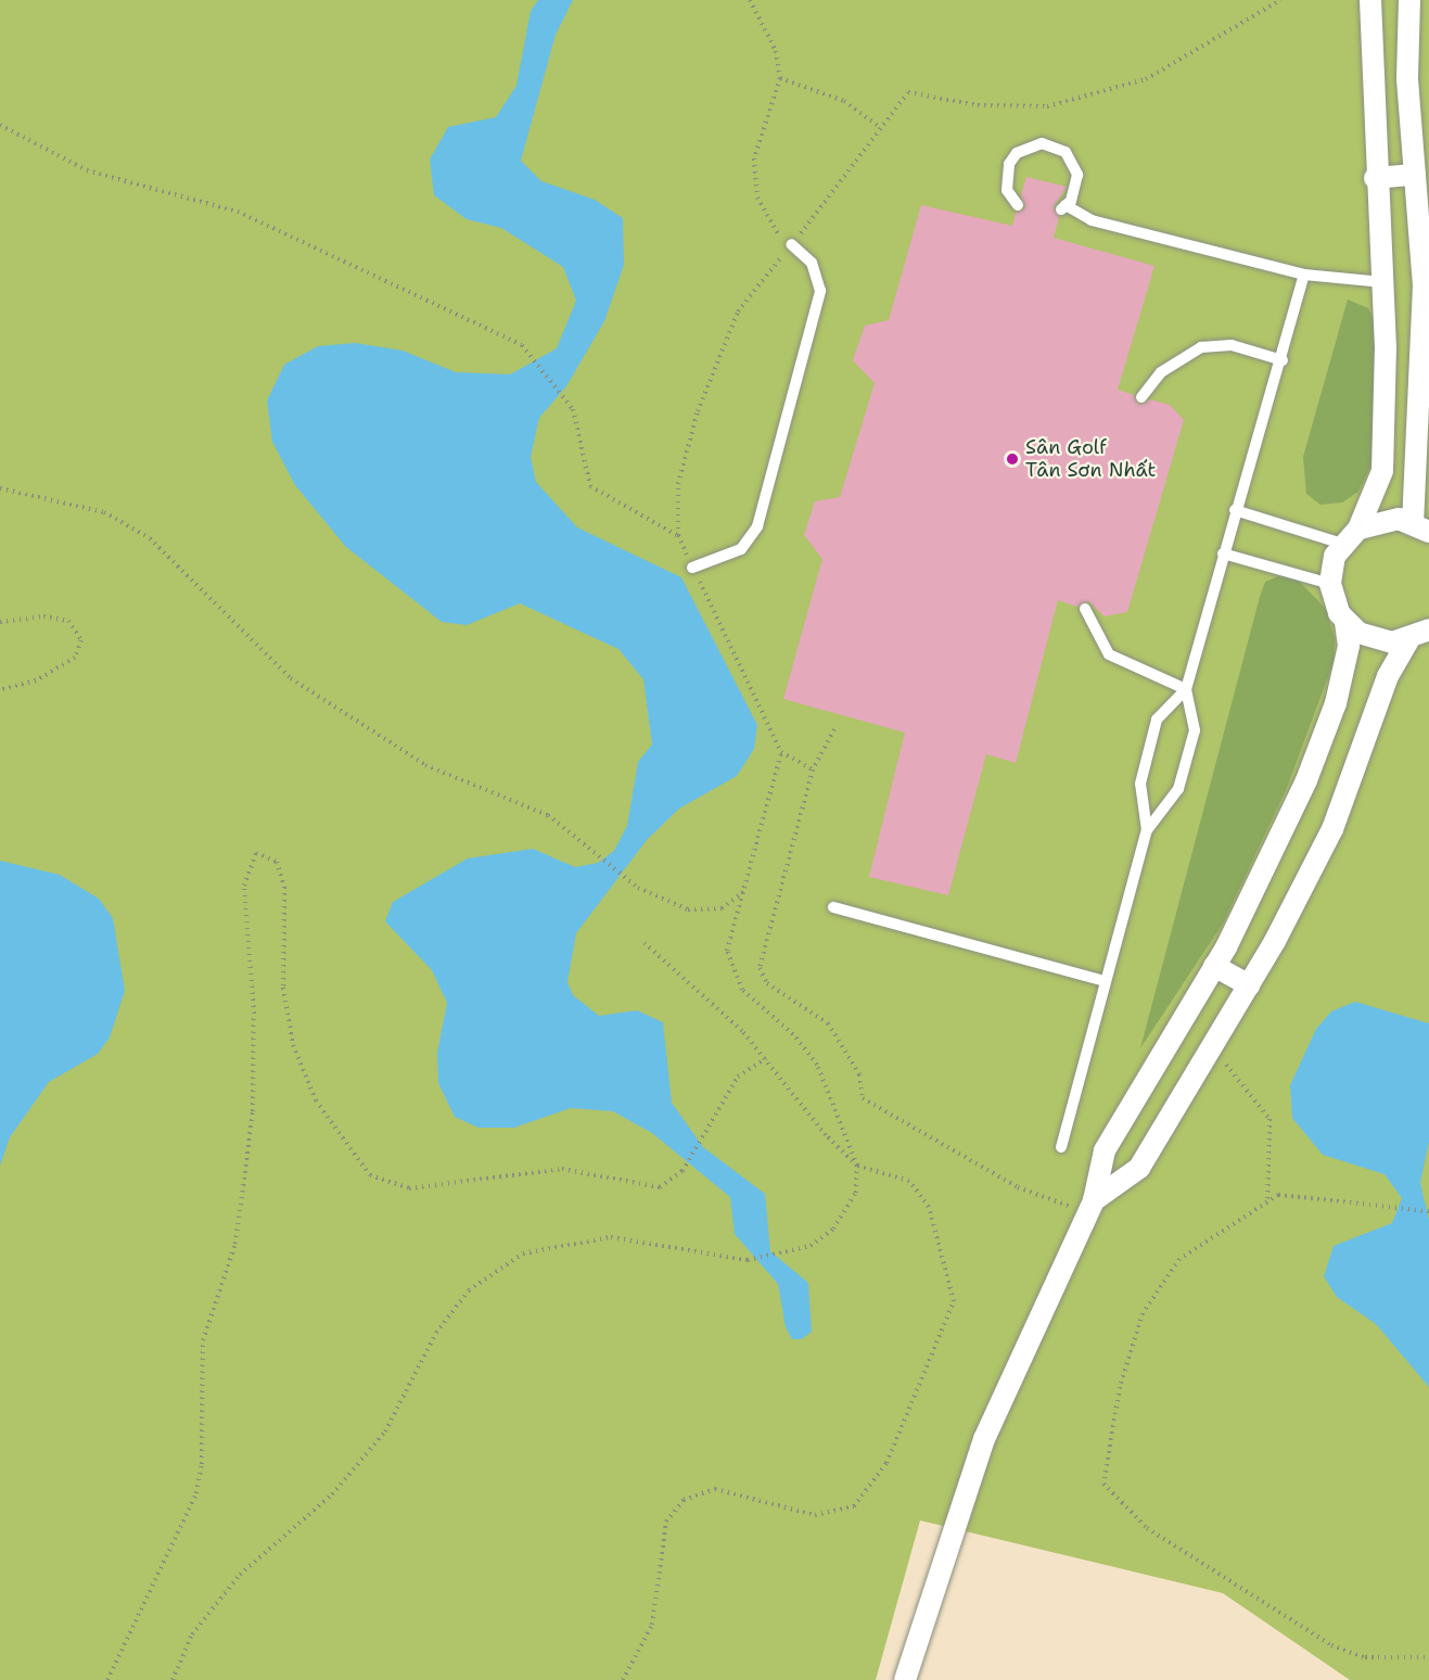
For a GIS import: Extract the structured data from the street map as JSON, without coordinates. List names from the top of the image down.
{
  "places": ["Sân Golf Tân Sơn Nhất"]
}
